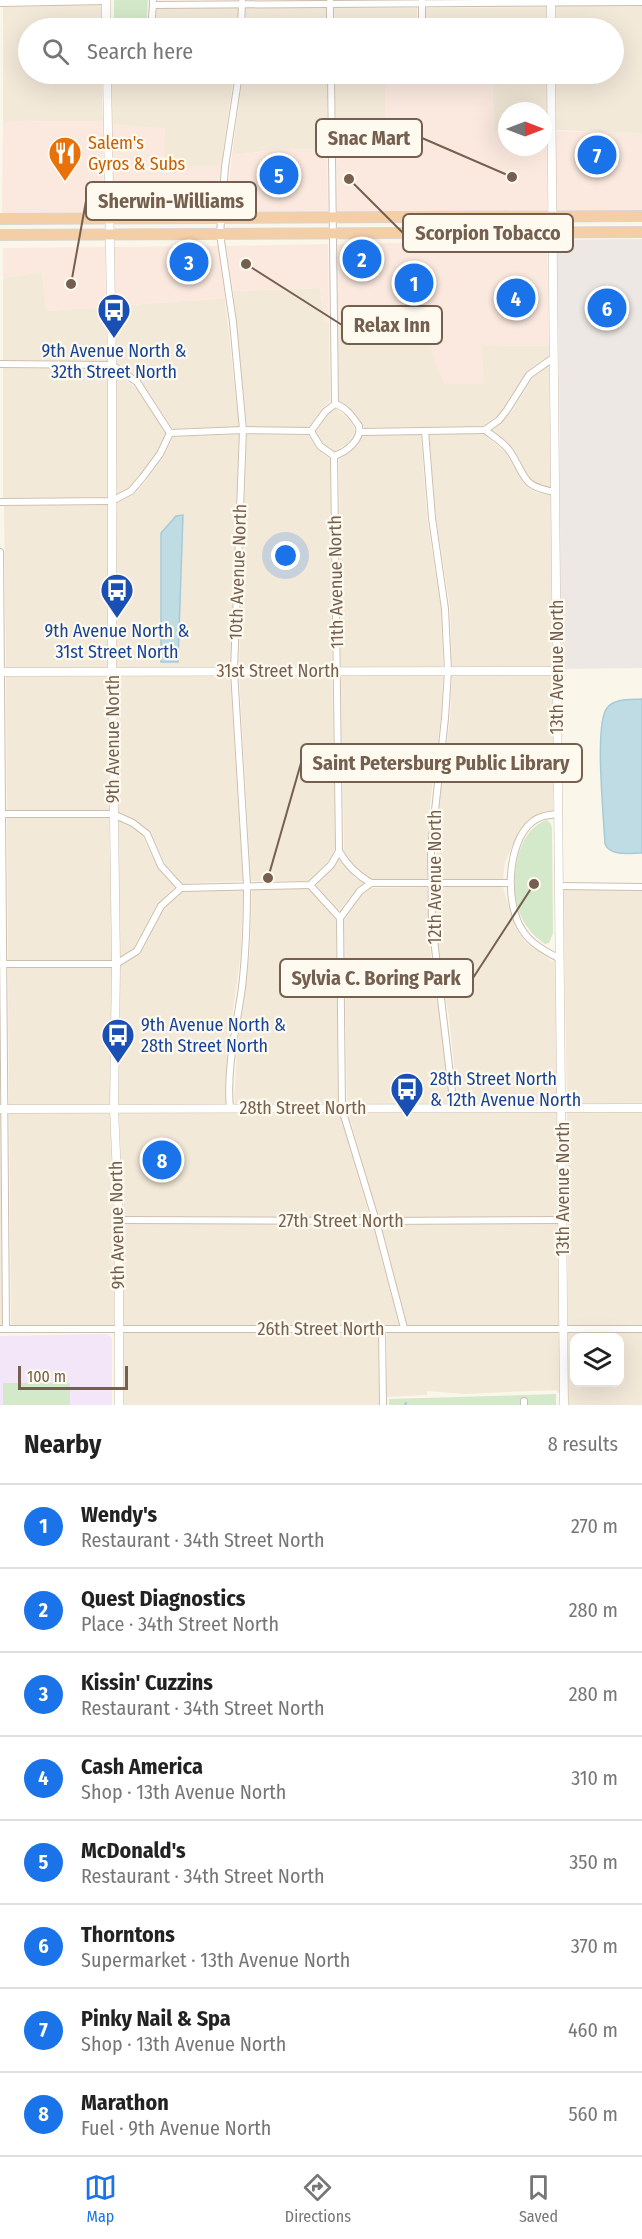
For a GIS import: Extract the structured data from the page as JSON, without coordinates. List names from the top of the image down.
{
  "streets": {
    "street": [
      "10th Avenue North",
      "11th Avenue North",
      "13th Avenue North",
      "31st Street North",
      "9th Avenue North",
      "12th Avenue North",
      "28th Street North",
      "27th Street North",
      "26th Street North"
    ]
  },
  "crossings": [
    ["10th Avenue North", "31st Street North"],
    ["10th Avenue North", "28th Street North"],
    ["11th Avenue North", "31st Street North"],
    ["13th Avenue North", "31st Street North"],
    ["13th Avenue North", "28th Street North"],
    ["13th Avenue North", "27th Street North"],
    ["13th Avenue North", "26th Street North"],
    ["31st Street North", "9th Avenue North"],
    ["31st Street North", "12th Avenue North"],
    ["9th Avenue North", "28th Street North"],
    ["9th Avenue North", "27th Street North"],
    ["9th Avenue North", "26th Street North"],
    ["12th Avenue North", "28th Street North"]
  ],
  "places": {
    "other": [
      "Snac Mart",
      "Scorpion Tobacco",
      "Relax Inn",
      "Sherwin-Williams",
      "Saint Petersburg Public Library",
      "Sylvia C. Boring Park"
    ],
    "restaurant": ["Salem's Gyros & Subs"],
    "bus stop": [
      "9th Avenue North & 32th Street North",
      "9th Avenue North & 31st Street North",
      "9th Avenue North & 28th Street North",
      "28th Street North & 12th Avenue North"
    ]
  },
  "scale_bar": "100 m",
  "north": "right",
  "page": {
    "search": "Search here",
    "pins": [
      "7",
      "5",
      "2",
      "3",
      "1",
      "4",
      "6",
      "8"
    ],
    "scale": "100 m",
    "heading": ["Nearby", "8 results"],
    "list": [
      {
        "mark": "1",
        "name": "Wendy's",
        "note": "Restaurant · 34th Street North",
        "value": "270 m"
      },
      {
        "mark": "2",
        "name": "Quest Diagnostics",
        "note": "Place · 34th Street North",
        "value": "280 m"
      },
      {
        "mark": "3",
        "name": "Kissin' Cuzzins",
        "note": "Restaurant · 34th Street North",
        "value": "280 m"
      },
      {
        "mark": "4",
        "name": "Cash America",
        "note": "Shop · 13th Avenue North",
        "value": "310 m"
      },
      {
        "mark": "5",
        "name": "McDonald's",
        "note": "Restaurant · 34th Street North",
        "value": "350 m"
      },
      {
        "mark": "6",
        "name": "Thorntons",
        "note": "Supermarket · 13th Avenue North",
        "value": "370 m"
      },
      {
        "mark": "7",
        "name": "Pinky Nail & Spa",
        "note": "Shop · 13th Avenue North",
        "value": "460 m"
      },
      {
        "mark": "8",
        "name": "Marathon",
        "note": "Fuel · 9th Avenue North",
        "value": "560 m"
      }
    ],
    "nav": ["Map", "Directions", "Saved"]
  }
}
